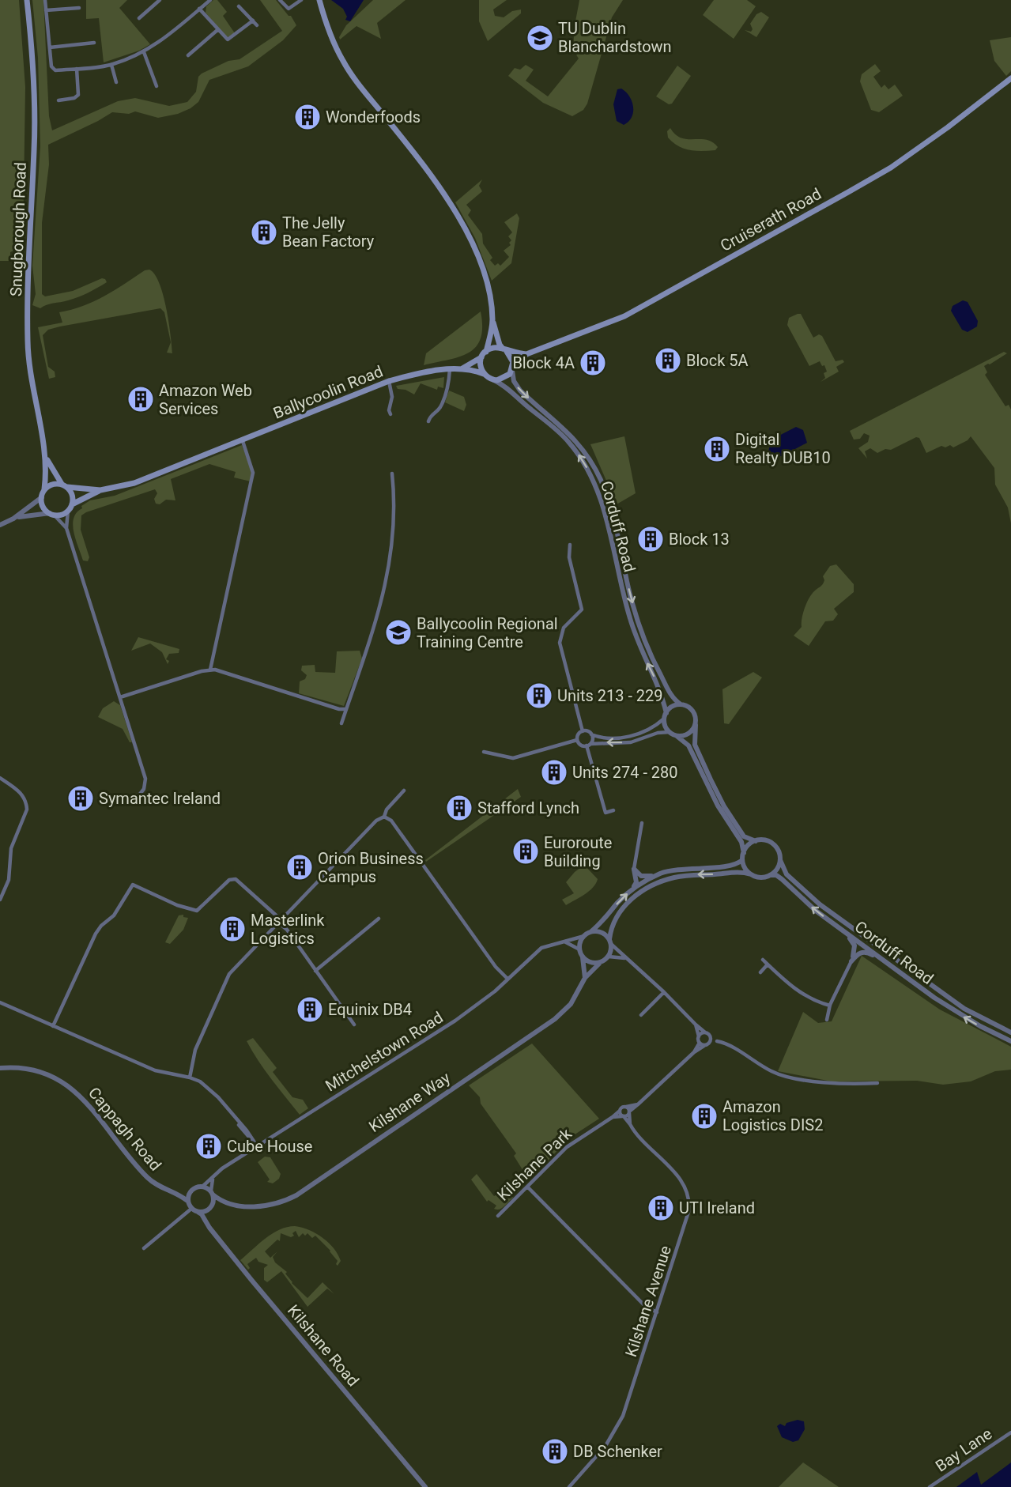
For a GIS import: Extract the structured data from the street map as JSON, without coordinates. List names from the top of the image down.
{
  "streets": {
    "main road": ["Cruiserath Road", "Snugborough Road", "Ballycoolin Road"],
    "street": [
      "Corduff Road",
      "Mitchelstown Road",
      "Kilshane Way",
      "Cappagh Road",
      "Kilshane Park",
      "Kilshane Avenue",
      "Kilshane Road",
      "Bay Lane"
    ]
  },
  "crossings": [
    ["Cruiserath Road", "Ballycoolin Road"],
    ["Cruiserath Road", "Corduff Road"],
    ["Snugborough Road", "Ballycoolin Road"],
    ["Ballycoolin Road", "Corduff Road"],
    ["Mitchelstown Road", "Kilshane Way"],
    ["Mitchelstown Road", "Cappagh Road"],
    ["Mitchelstown Road", "Kilshane Road"],
    ["Kilshane Way", "Cappagh Road"],
    ["Kilshane Way", "Kilshane Road"],
    ["Cappagh Road", "Kilshane Road"],
    ["Kilshane Park", "Kilshane Avenue"]
  ],
  "places": {
    "school or university": ["TU Dublin Blanchardstown", "Ballycoolin Regional Training Centre"],
    "building": [
      "Wonderfoods",
      "The Jelly Bean Factory",
      "Block 5A",
      "Block 4A",
      "Amazon Web Services",
      "Digital Realty DUB10",
      "Block 13",
      "Units 213 - 229",
      "Units 274 - 280",
      "Symantec Ireland",
      "Stafford Lynch",
      "Euroroute Building",
      "Orion Business Campus",
      "Masterlink Logistics",
      "Equinix DB4",
      "Amazon Logistics DIS2",
      "Cube House",
      "UTI Ireland",
      "DB Schenker"
    ]
  }
}
